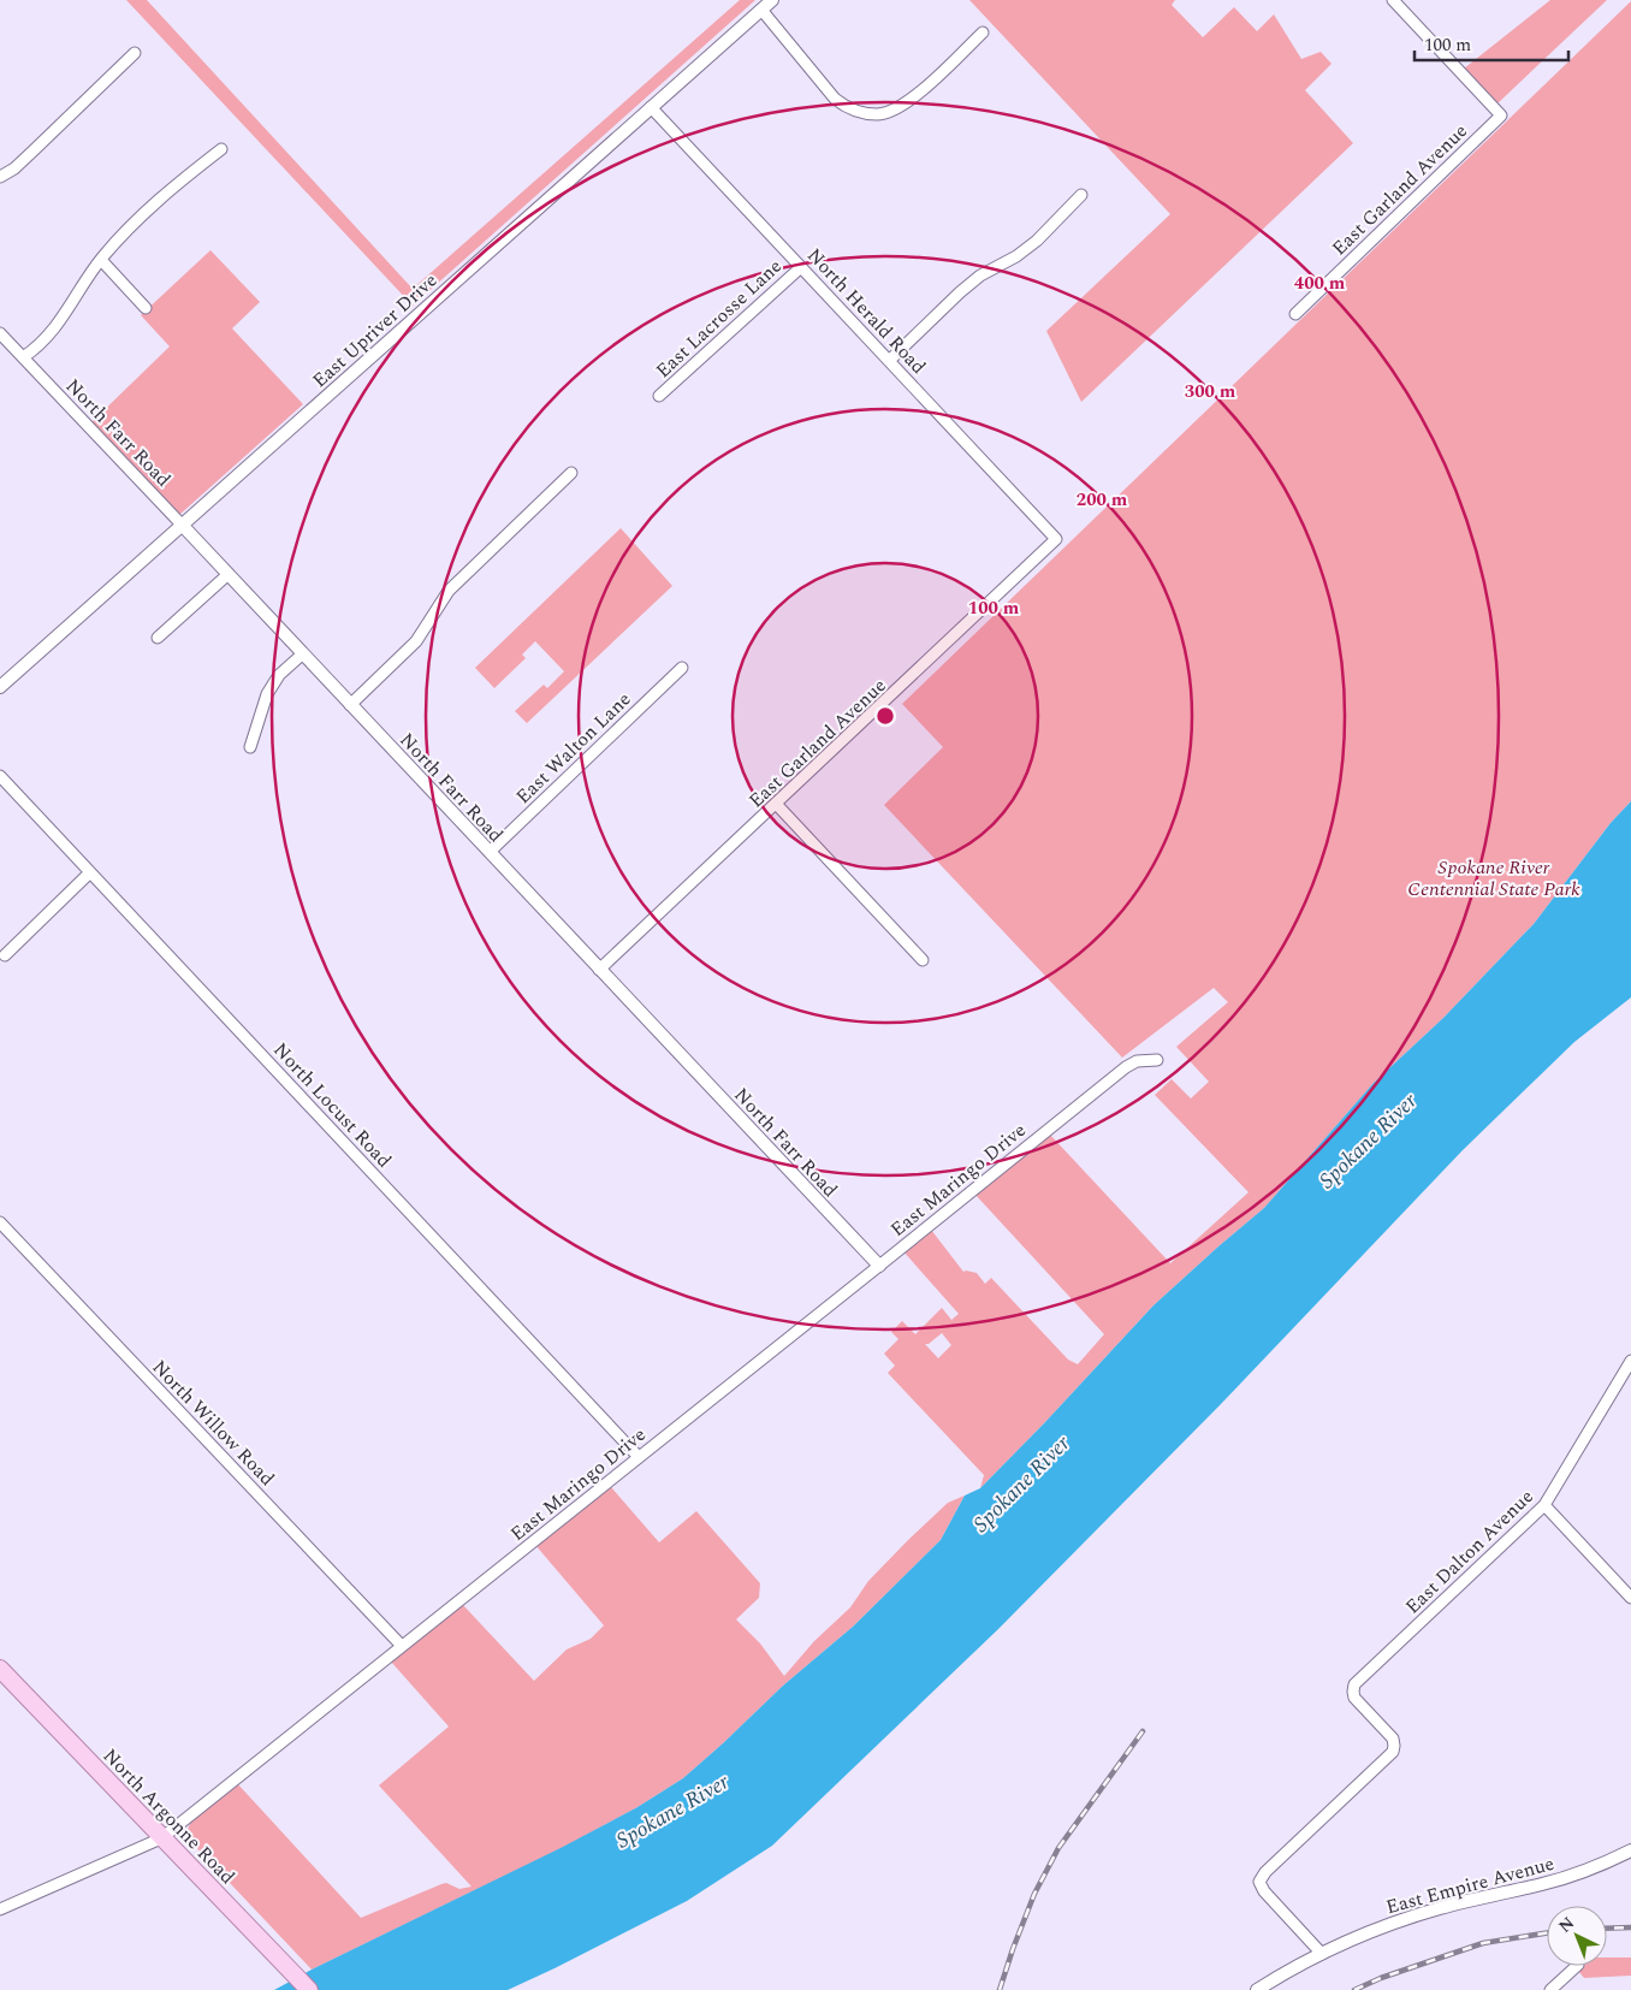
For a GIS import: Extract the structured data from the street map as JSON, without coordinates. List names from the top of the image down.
{
  "streets": {
    "main road": ["North Argonne Road"],
    "street": [
      "East Garland Avenue",
      "North Herald Road",
      "East Lacrosse Lane",
      "East Upriver Drive",
      "North Farr Road",
      "East Walton Lane",
      "North Locust Road",
      "East Maringo Drive",
      "North Willow Road",
      "East Dalton Avenue",
      "East Empire Avenue"
    ]
  },
  "crossings": [
    ["East Garland Avenue", "North Herald Road"],
    ["East Garland Avenue", "North Farr Road"],
    ["North Herald Road", "East Lacrosse Lane"],
    ["North Herald Road", "East Upriver Drive"],
    ["East Upriver Drive", "North Farr Road"],
    ["North Farr Road", "East Walton Lane"],
    ["North Farr Road", "East Maringo Drive"],
    ["North Locust Road", "East Maringo Drive"],
    ["East Maringo Drive", "North Willow Road"],
    ["East Maringo Drive", "North Argonne Road"],
    ["East Dalton Avenue", "East Empire Avenue"]
  ],
  "water": ["Spokane River"],
  "parks": ["Spokane River Centennial State Park"],
  "scale_bar": "100 m",
  "north": "top left",
  "rings": [
    "400 m",
    "300 m",
    "200 m",
    "100 m"
  ]
}
